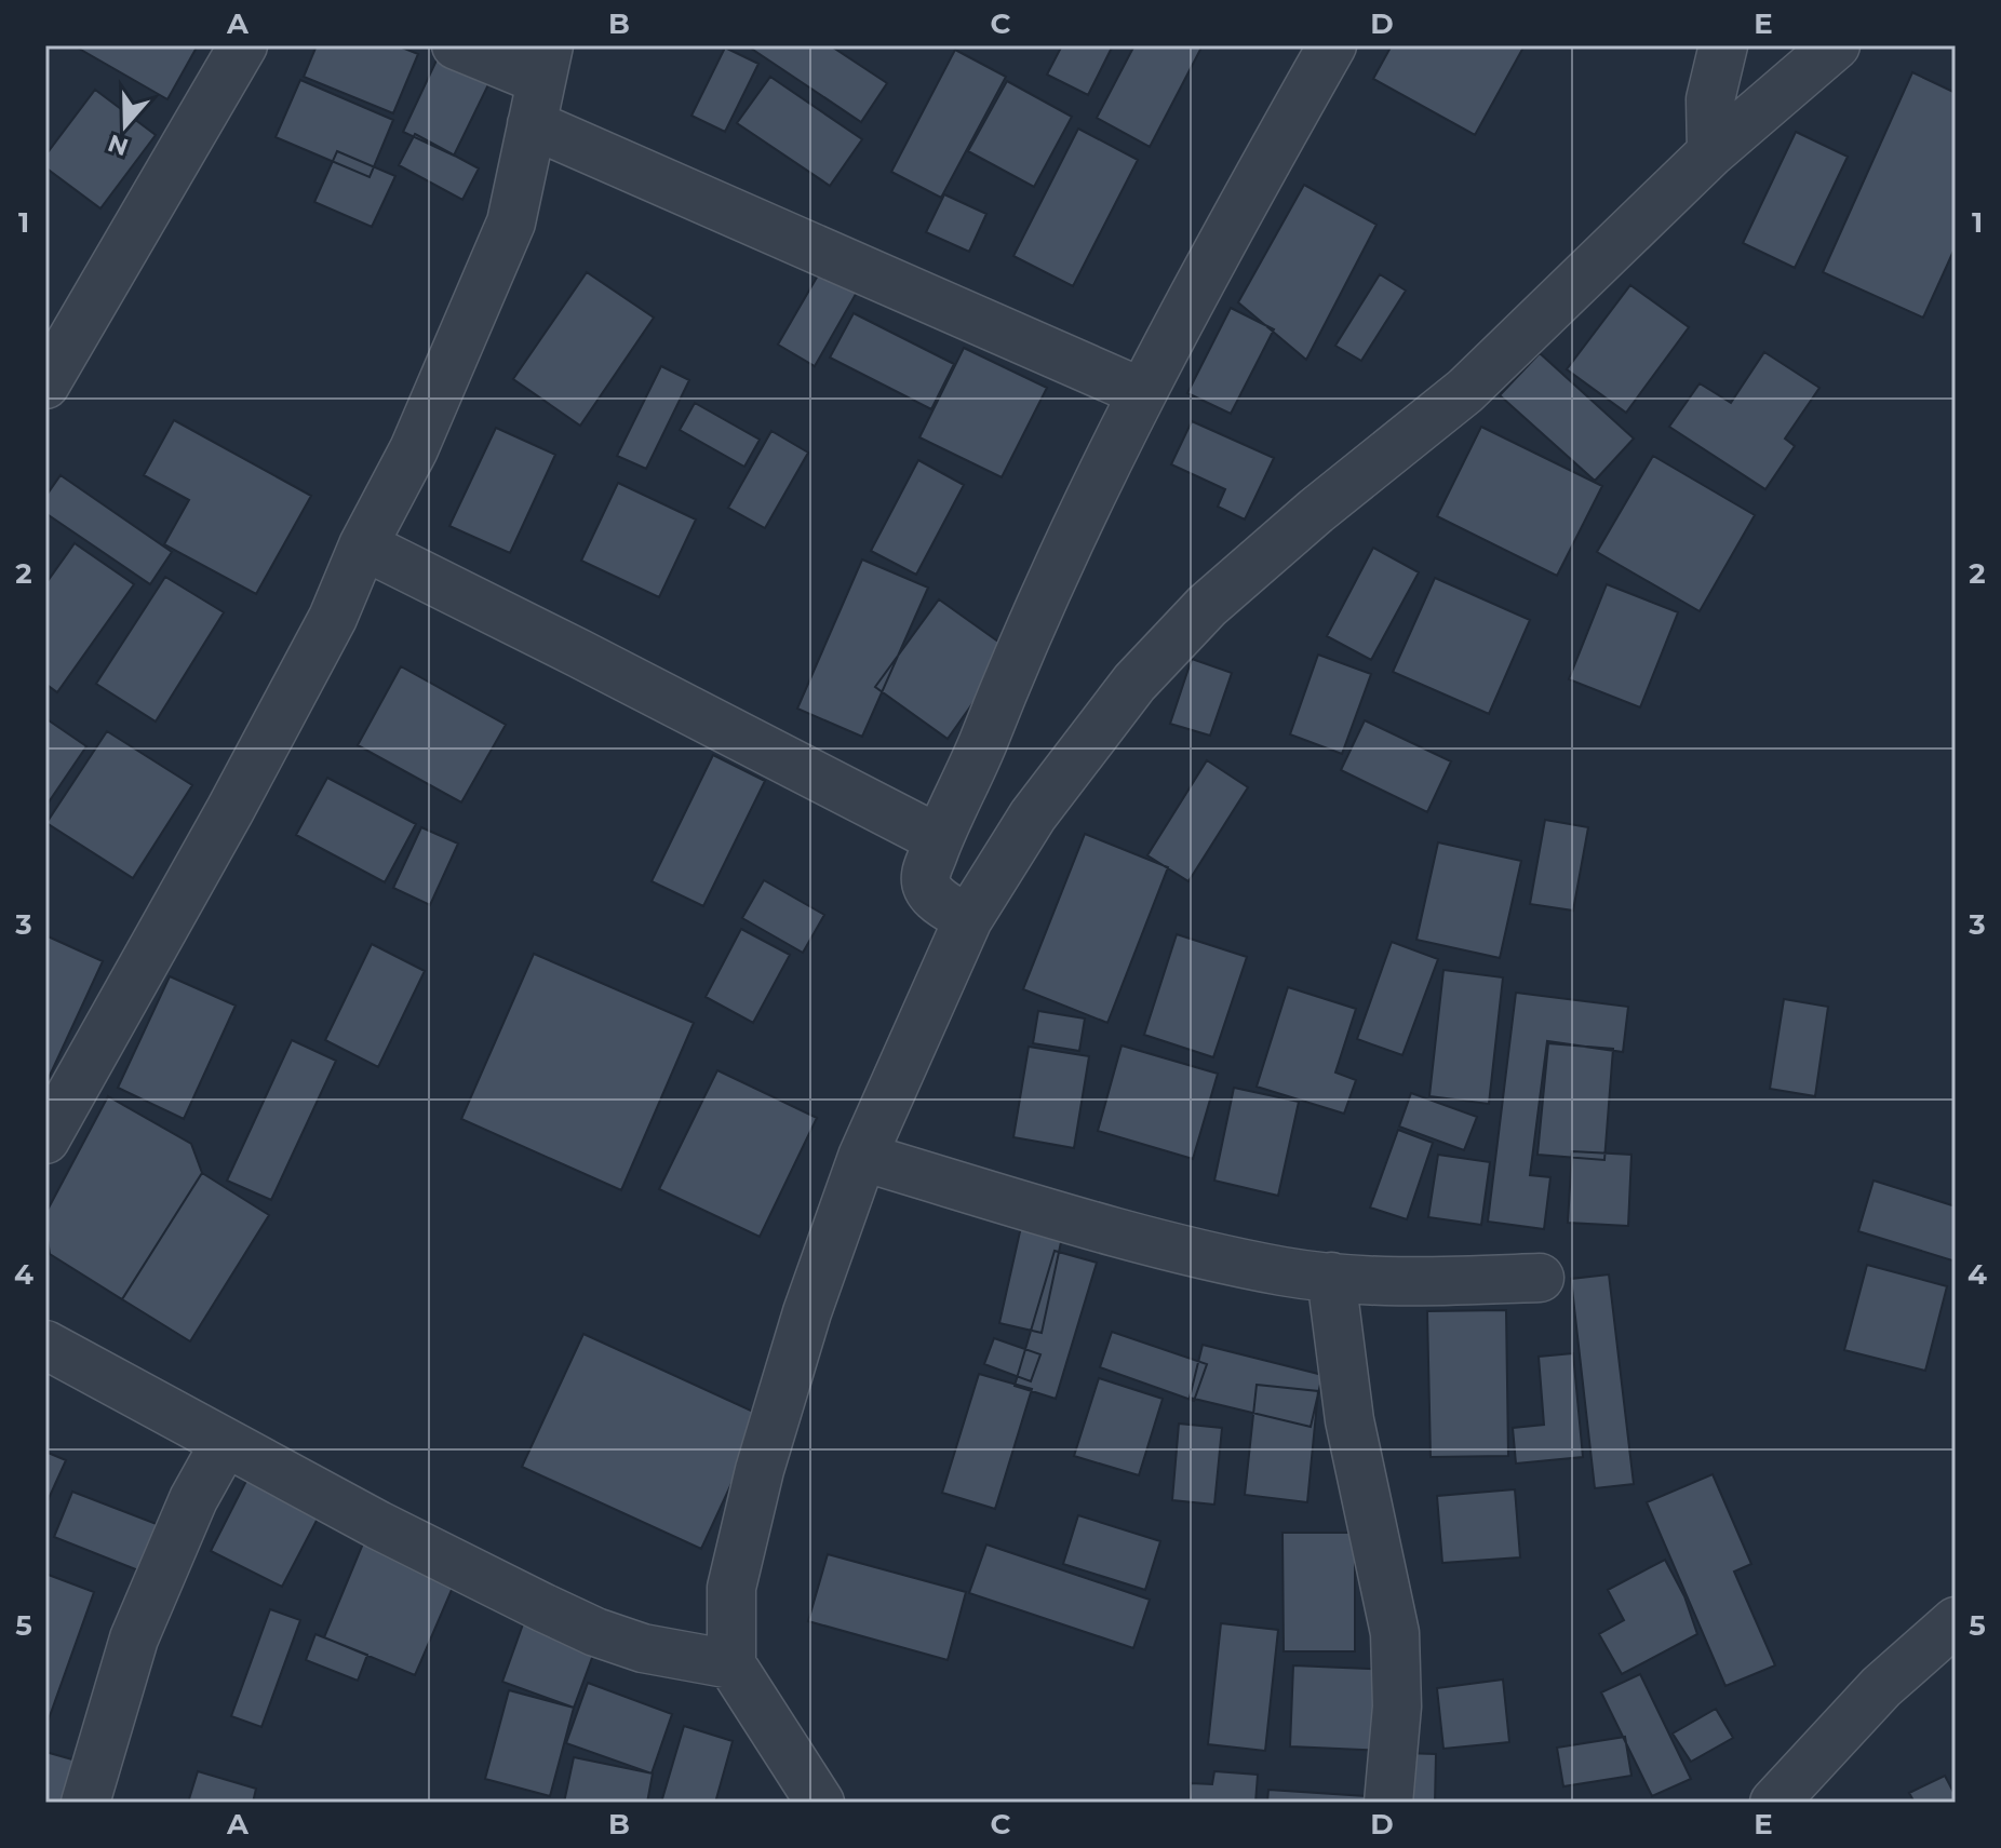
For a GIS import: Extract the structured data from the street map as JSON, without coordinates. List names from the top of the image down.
{
  "north": "bottom",
  "grid": {
    "columns": [
      "A",
      "B",
      "C",
      "D",
      "E"
    ],
    "rows": [
      "1",
      "2",
      "3",
      "4",
      "5"
    ]
  }
}
